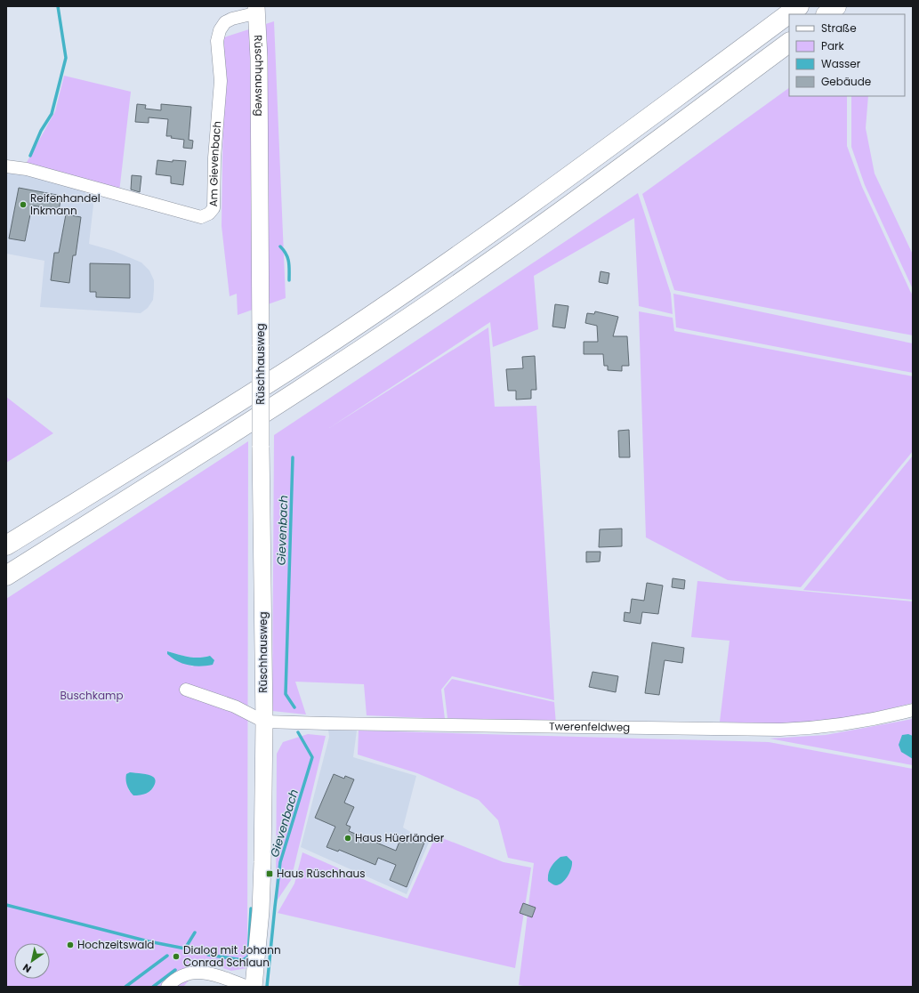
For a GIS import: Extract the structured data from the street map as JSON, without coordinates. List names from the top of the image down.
{
  "streets": {
    "main road": ["Rüschhausweg"],
    "street": ["Am Gievenbach", "Twerenfeldweg"]
  },
  "crossings": [
    ["Rüschhausweg", "Am Gievenbach"],
    ["Rüschhausweg", "Twerenfeldweg"]
  ],
  "water": ["Gievenbach"],
  "parks": ["Buschkamp"],
  "places": {
    "other": [
      "Reifenhandel Inkmann",
      "Haus Hüerländer",
      "Hochzeitswald",
      "Dialog mit Johann Conrad Schlaun"
    ],
    "transit": ["Haus Rüschhaus"]
  },
  "legend": [
    "Straße",
    "Park",
    "Wasser",
    "Gebäude"
  ],
  "north": "bottom left"
}
